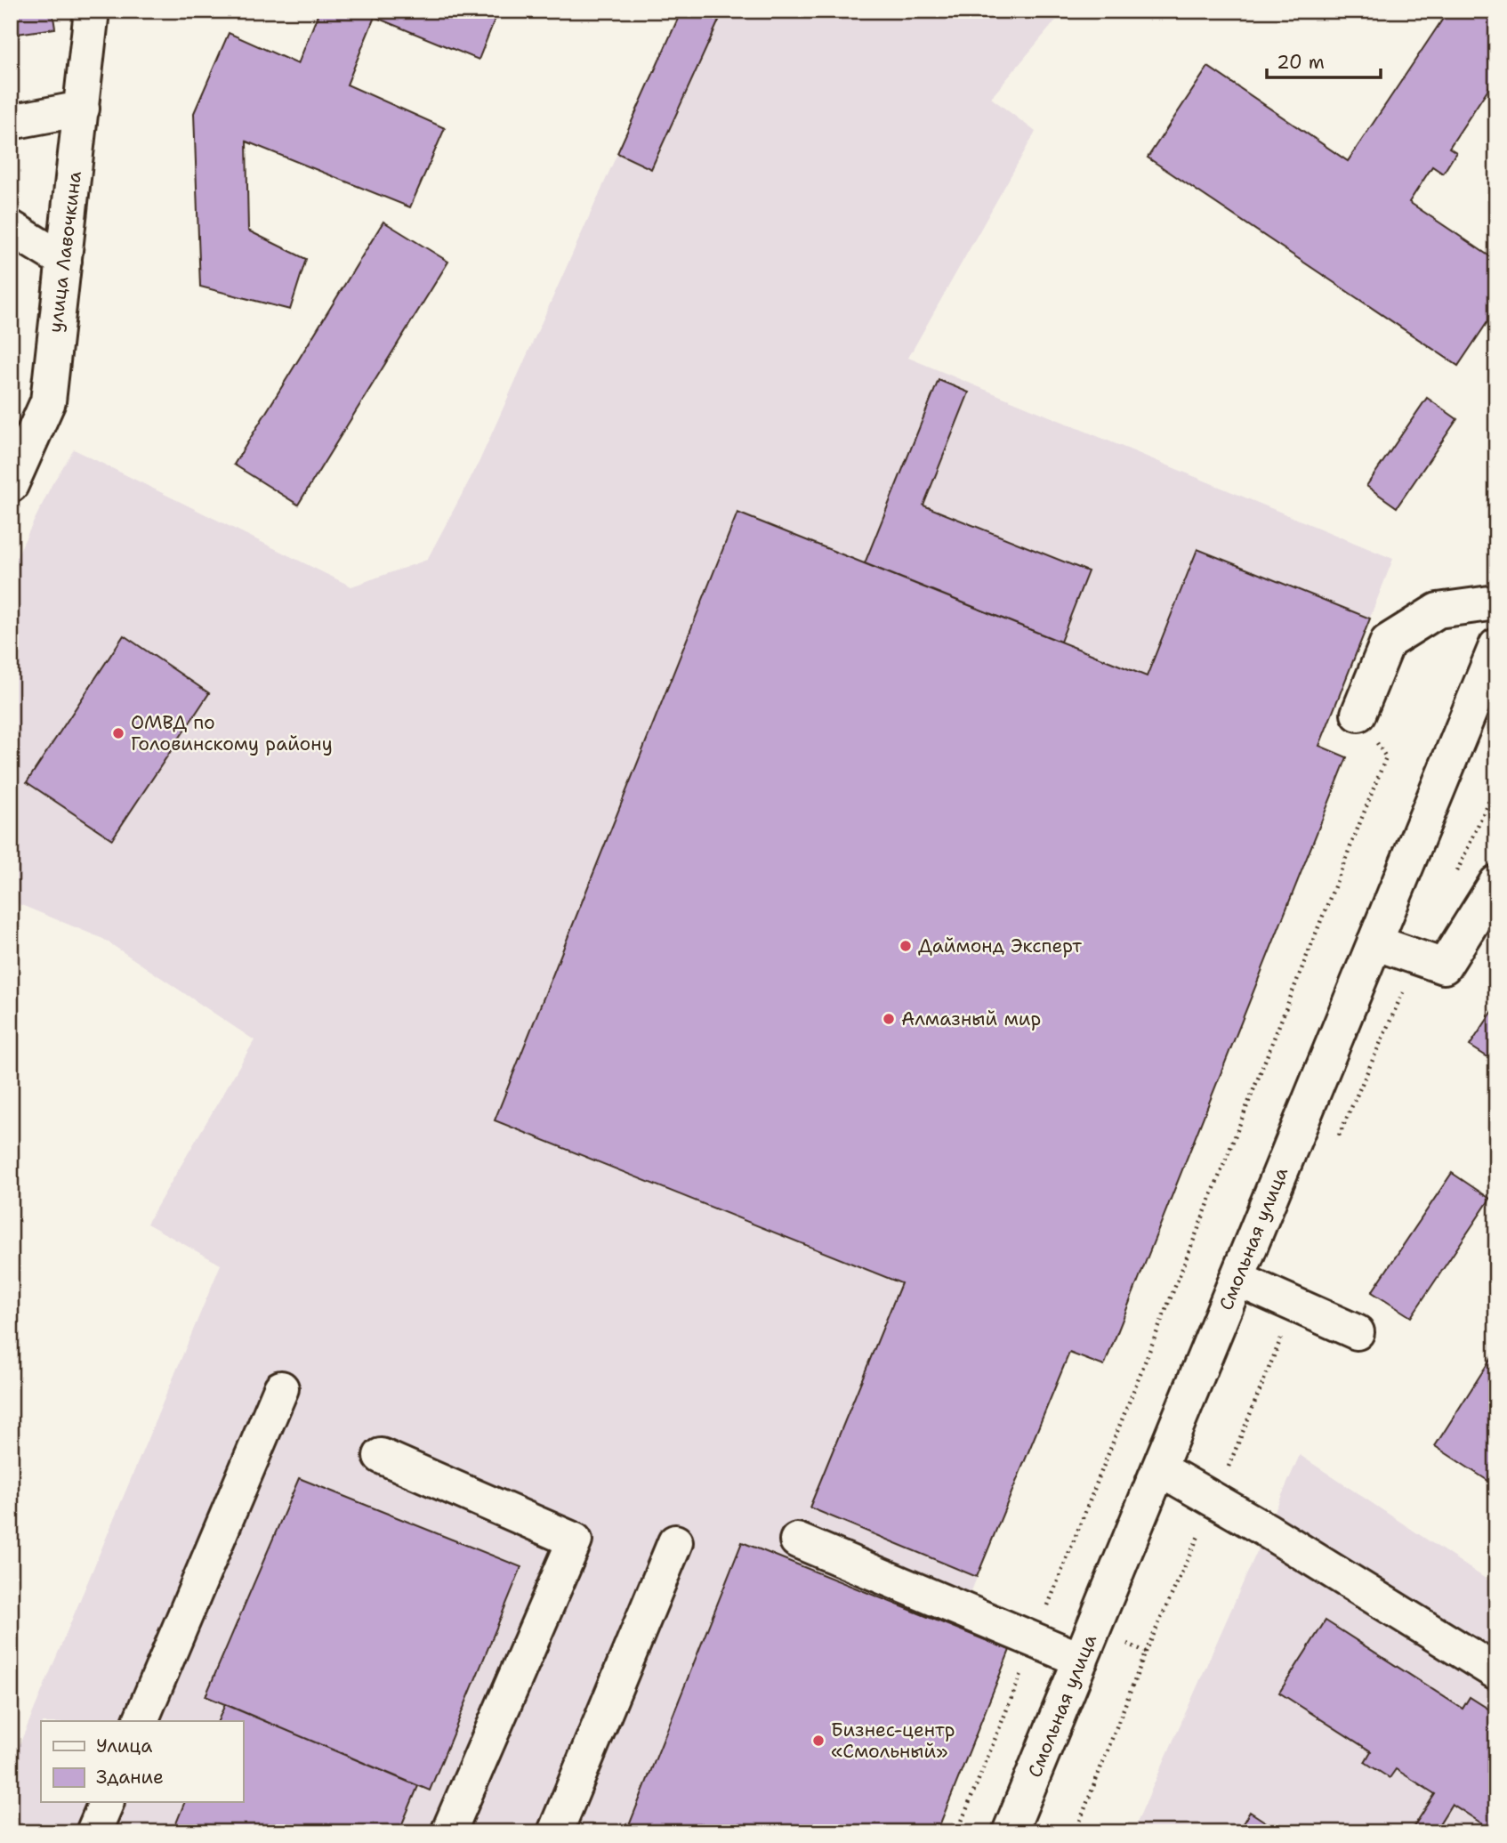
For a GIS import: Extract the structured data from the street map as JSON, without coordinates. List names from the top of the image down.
{
  "streets": {
    "street": ["улица Лавочкина", "Смольная улица"]
  },
  "places": [
    "ОМВД по Головинскому району",
    "Даймонд Эксперт",
    "Алмазный мир",
    "Бизнес-центр «Смольный»"
  ],
  "legend": ["Улица", "Здание"],
  "scale_bar": "20 m"
}
